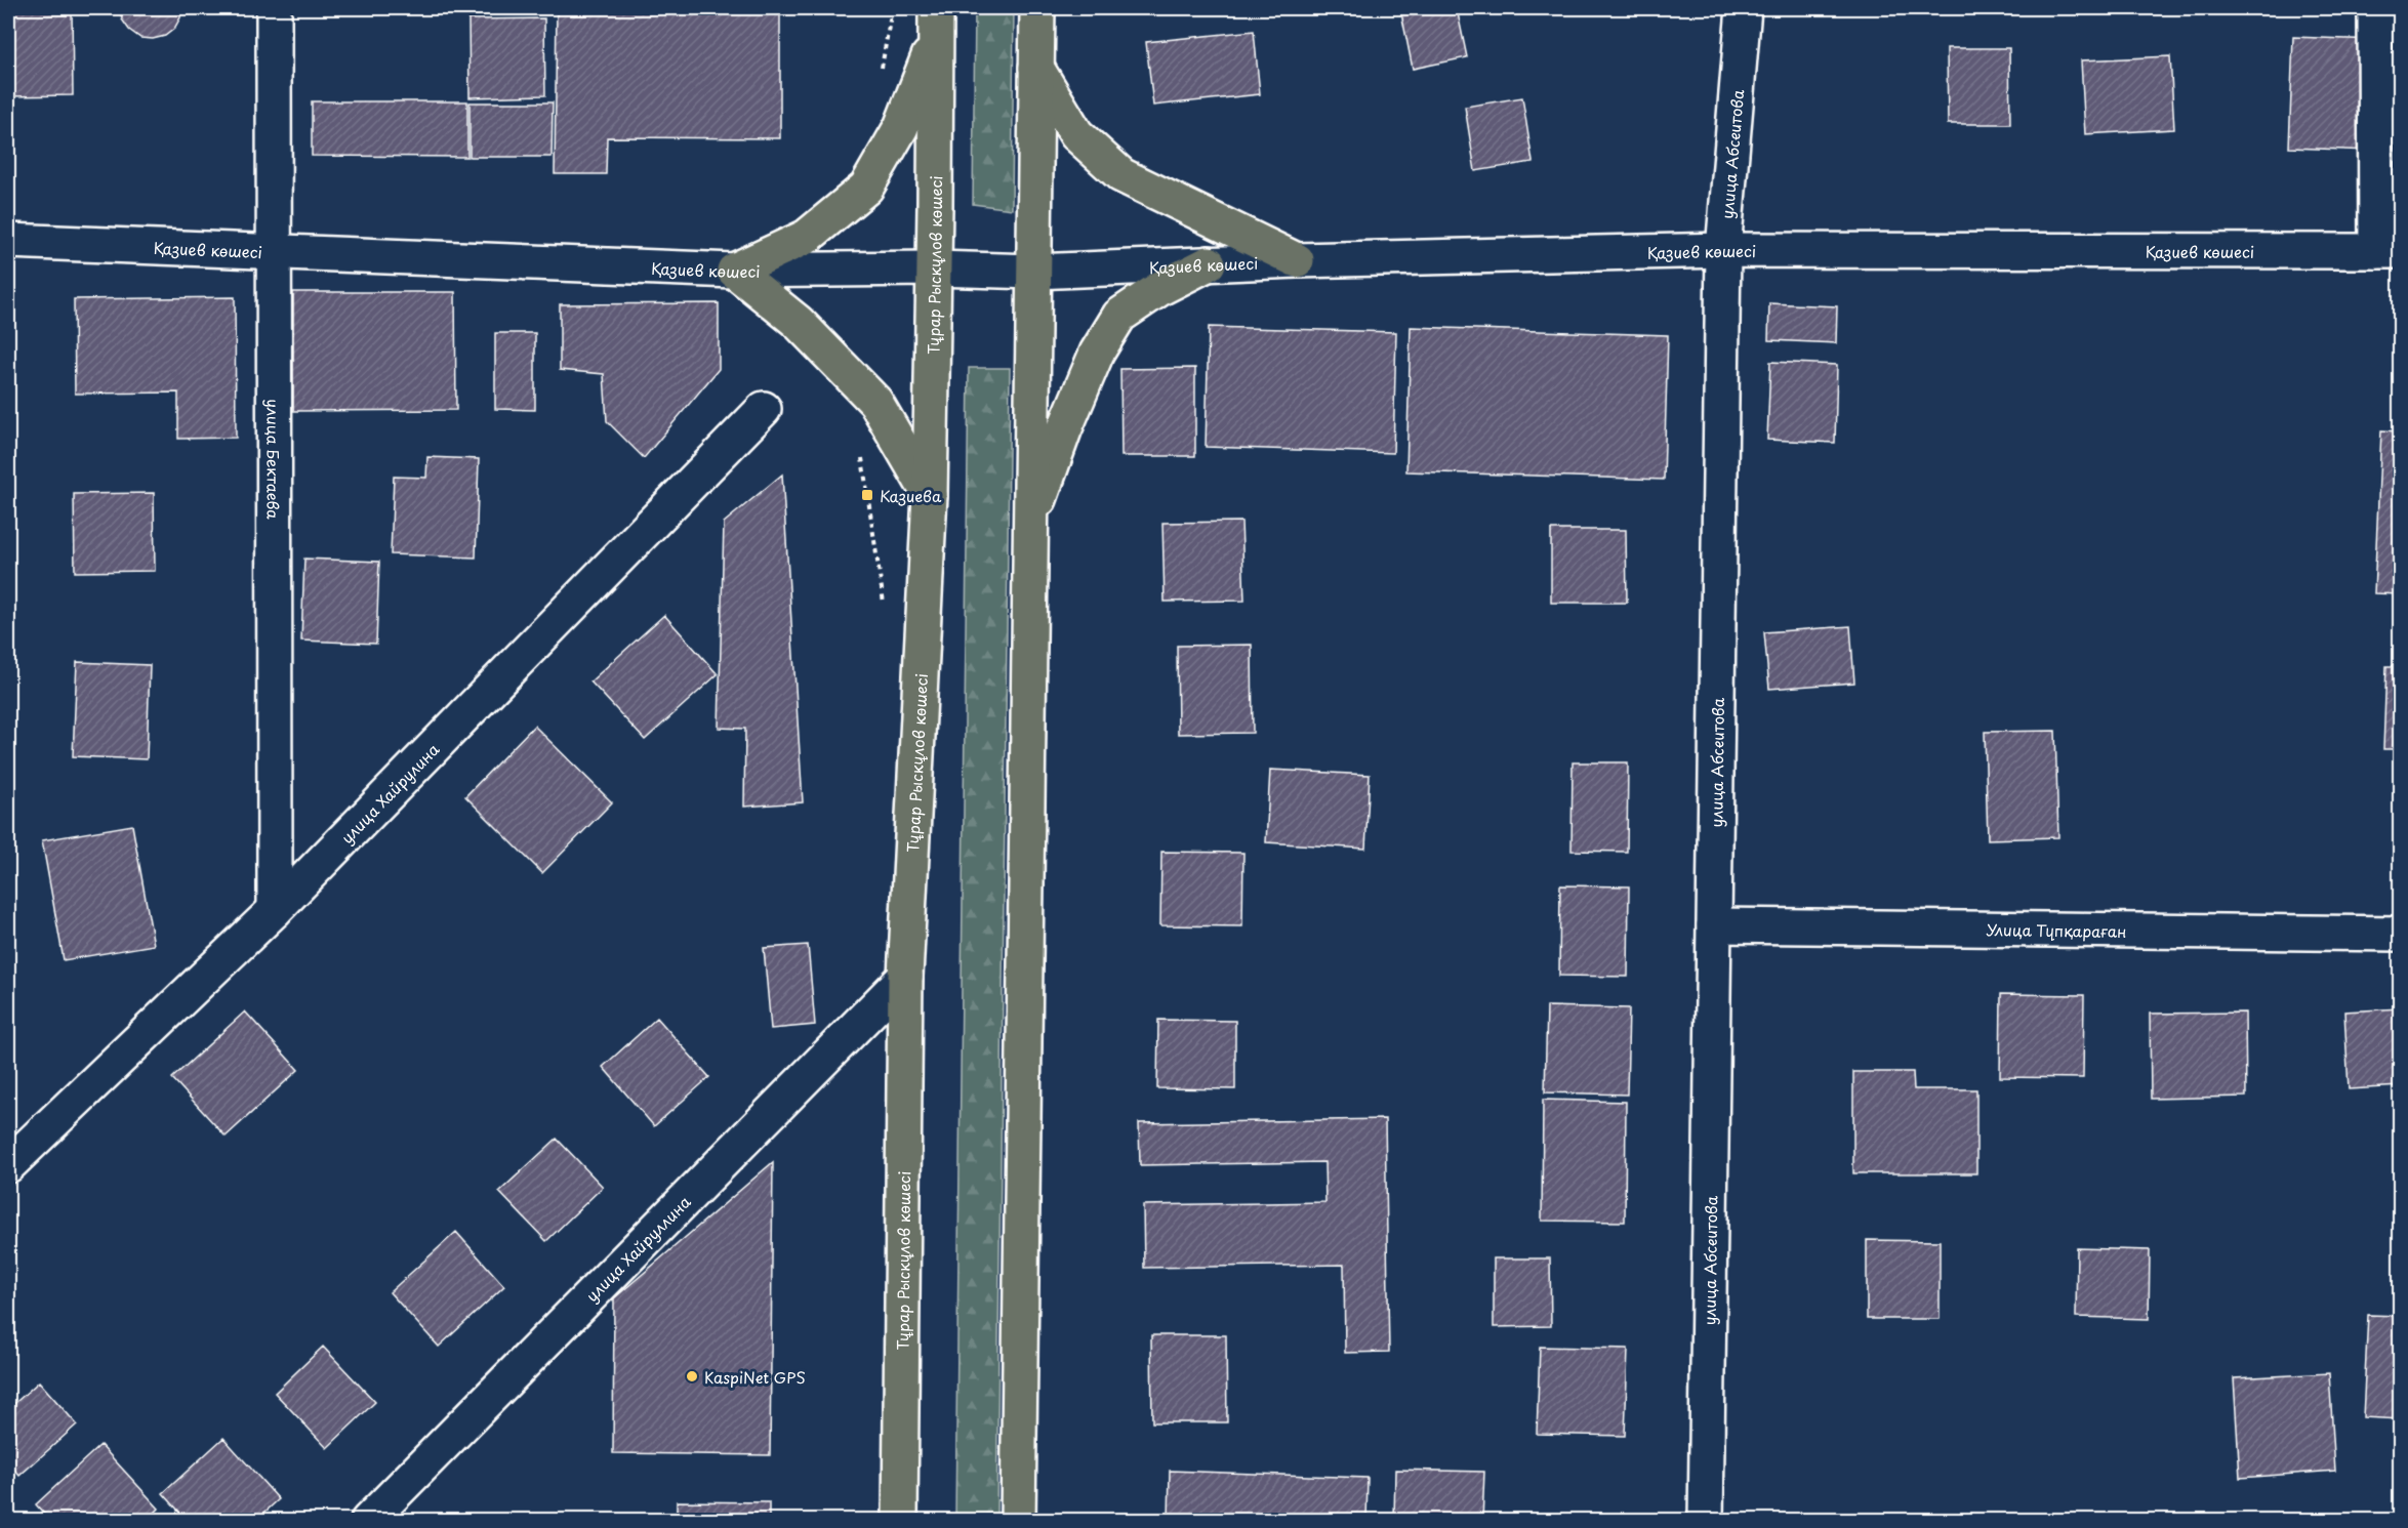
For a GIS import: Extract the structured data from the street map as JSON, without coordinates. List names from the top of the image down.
{
  "streets": {
    "main road": ["Тұрар Рыскұлов көшесі"],
    "street": [
      "улица Абсеитова",
      "Қазиев көшесі",
      "улица Бектаева",
      "улица Хайрулина",
      "Улица Түпқараған",
      "улица Хайруллина"
    ]
  },
  "crossings": [
    ["улица Абсеитова", "Қазиев көшесі"],
    ["улица Абсеитова", "Улица Түпқараған"],
    ["Қазиев көшесі", "Тұрар Рыскұлов көшесі"],
    ["Қазиев көшесі", "улица Бектаева"],
    ["Тұрар Рыскұлов көшесі", "улица Хайруллина"],
    ["улица Бектаева", "улица Хайрулина"]
  ],
  "places": {
    "transit": ["Казиева"],
    "other": ["KaspiNet GPS"]
  }
}
